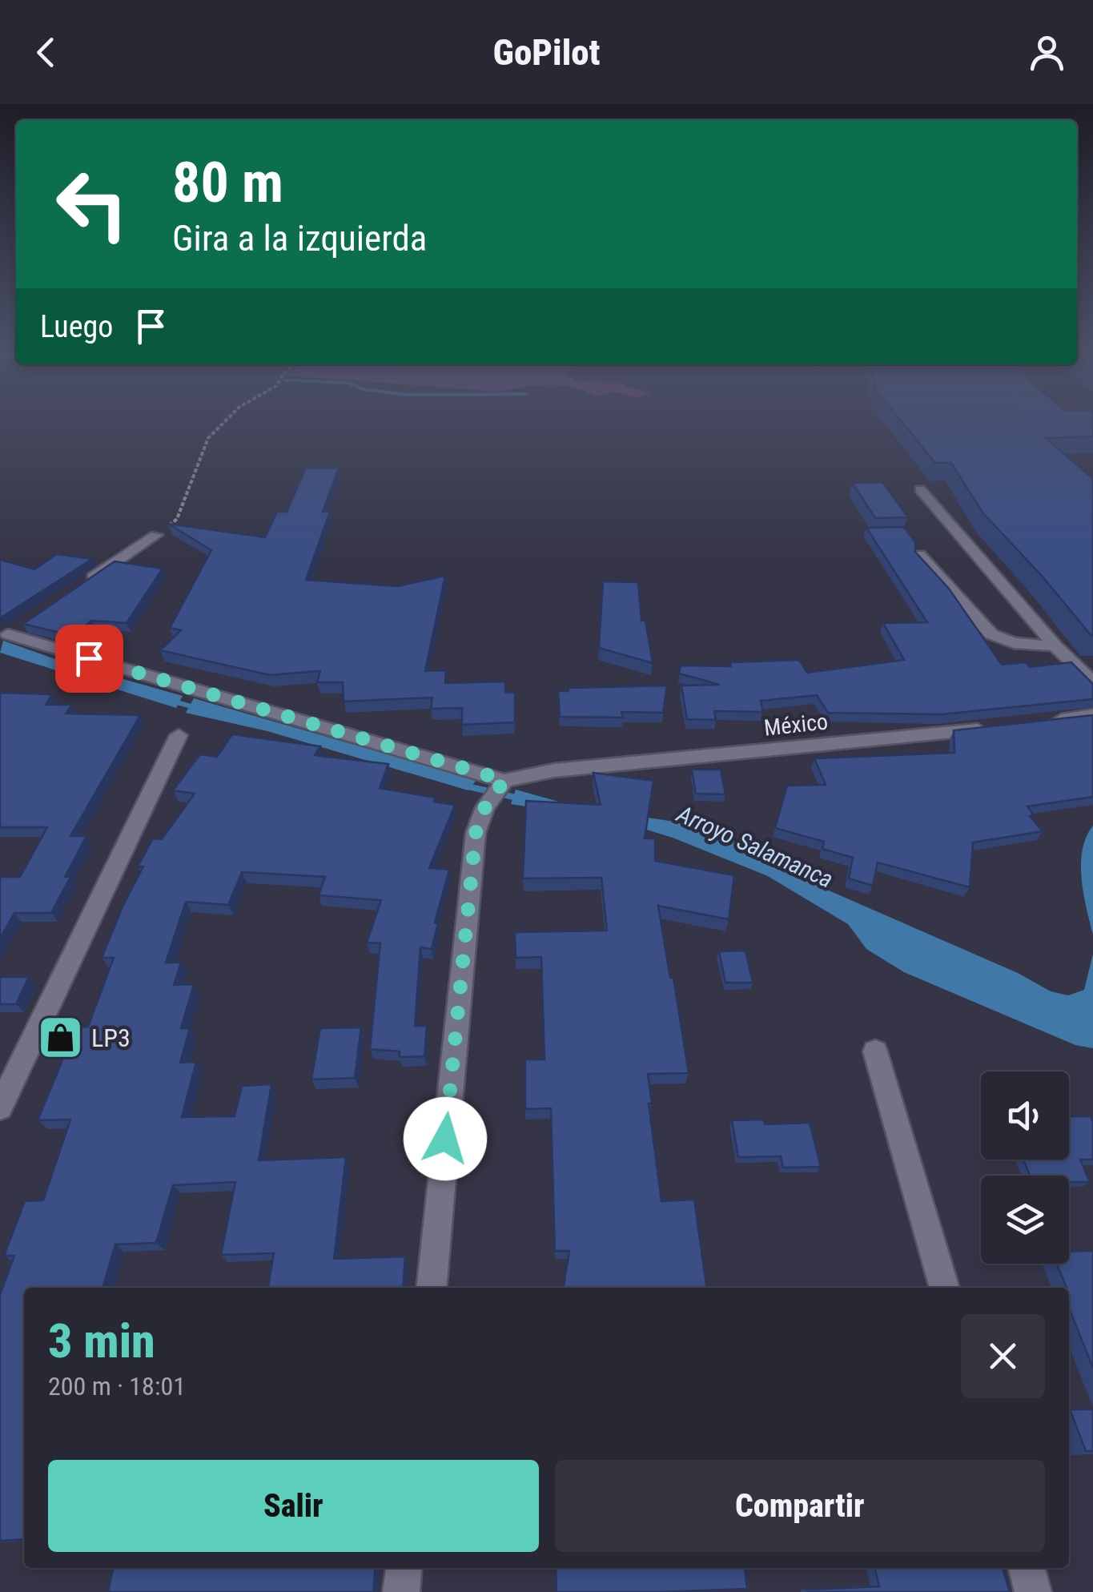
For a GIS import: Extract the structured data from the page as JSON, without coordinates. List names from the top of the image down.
{
  "streets": {
    "street": ["México"]
  },
  "water": ["Arroyo Salamanca"],
  "places": {
    "shop": ["LP3"]
  },
  "page": {
    "header": "GoPilot",
    "turn": ["80 m", "Gira a la izquierda"],
    "then": "Luego",
    "heading": ["3 min", "200 m · 18:01"],
    "buttons": ["Salir", "Compartir"]
  }
}
